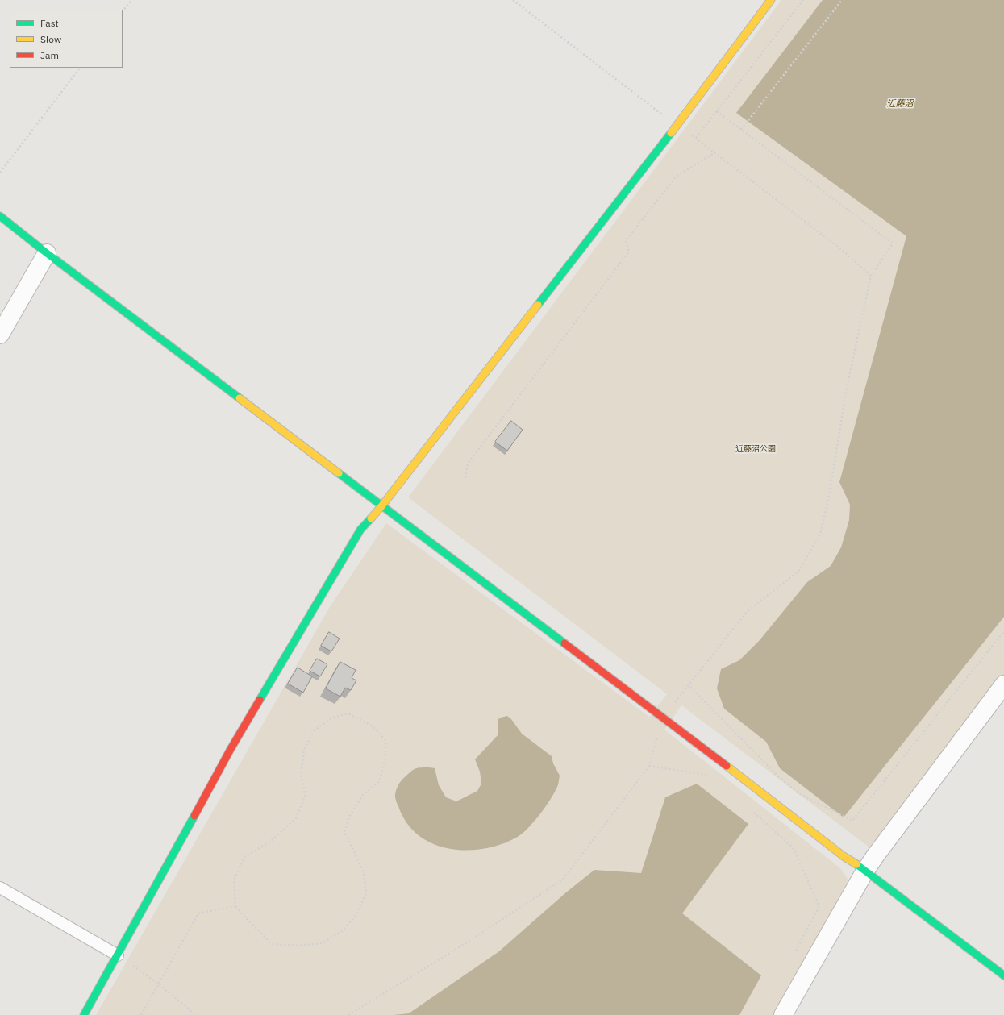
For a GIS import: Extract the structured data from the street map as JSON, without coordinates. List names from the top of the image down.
{
  "water": ["近藤沼"],
  "parks": ["近藤沼公園"],
  "legend": ["Fast", "Slow", "Jam"]
}
